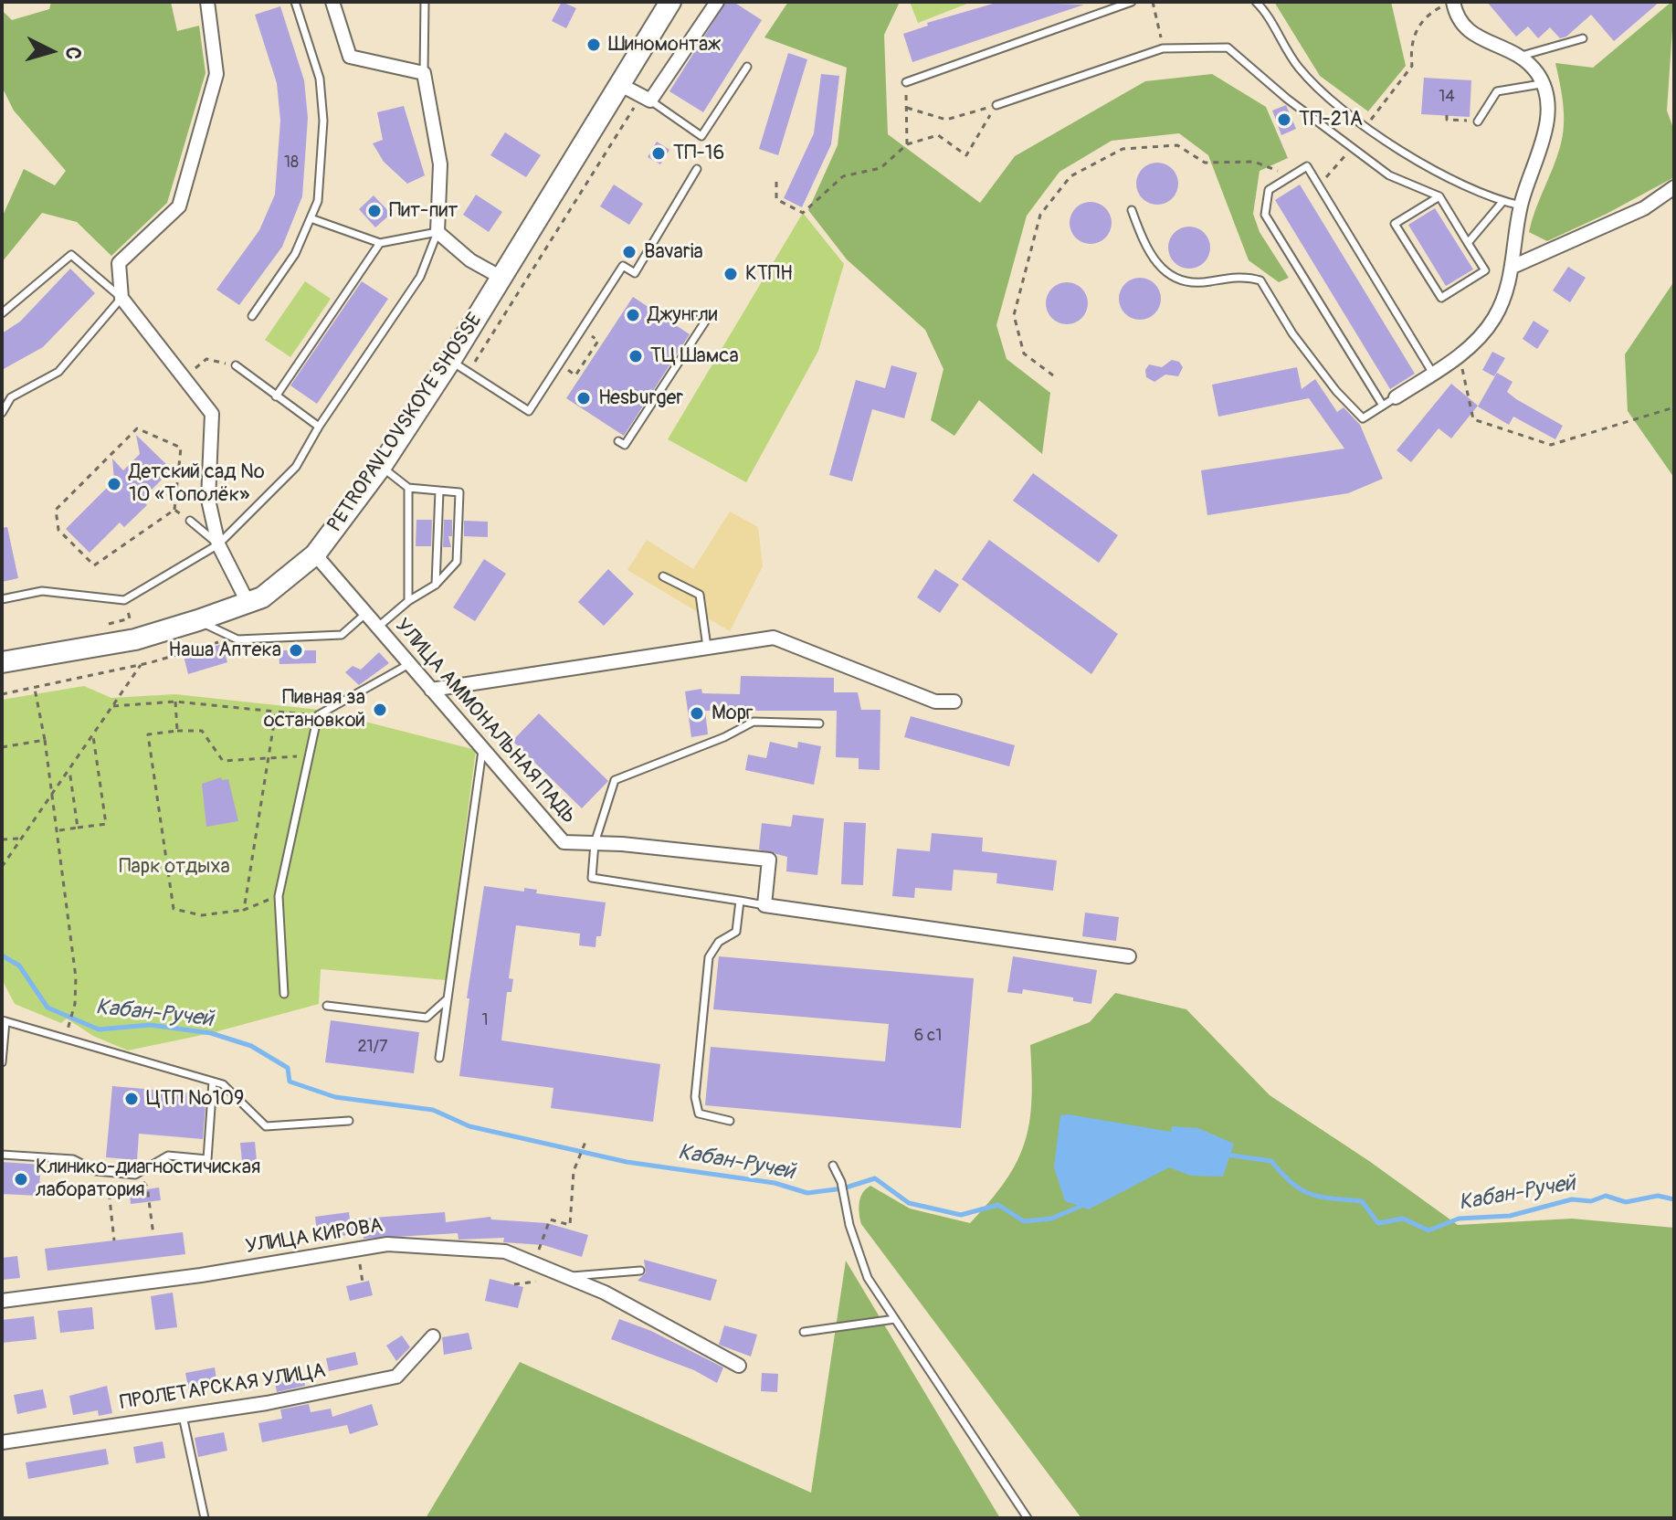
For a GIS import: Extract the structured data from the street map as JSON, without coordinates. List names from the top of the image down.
{
  "streets": {
    "main road": ["PETROPAVLOVSKOYE SHOSSE"],
    "street": ["УЛИЦА АММОНАЛЬНАЯ ПАДЬ", "УЛИЦА КИРОВА", "ПРОЛЕТАРСКАЯ УЛИЦА"]
  },
  "crossings": [
    ["PETROPAVLOVSKOYE SHOSSE", "УЛИЦА АММОНАЛЬНАЯ ПАДЬ"]
  ],
  "water": ["Кабан-Ручей"],
  "parks": ["Парк отдыха"],
  "places": [
    "Шиномонтаж",
    "ТП-21А",
    "ТП-16",
    "Пит-пит",
    "Bavaria",
    "КТПН",
    "Джунгли",
    "ТЦ Шамса",
    "Hesburger",
    "Детский сад № 10 «Тополёк»",
    "Наша Аптека",
    "Пивная за остановкой",
    "Морг",
    "ЦТП №109",
    "Клинико-диагностичиская лаборатория"
  ],
  "house_numbers": [
    "14",
    "18",
    "1",
    "6 с1",
    "21/7"
  ],
  "north": "right"
}
